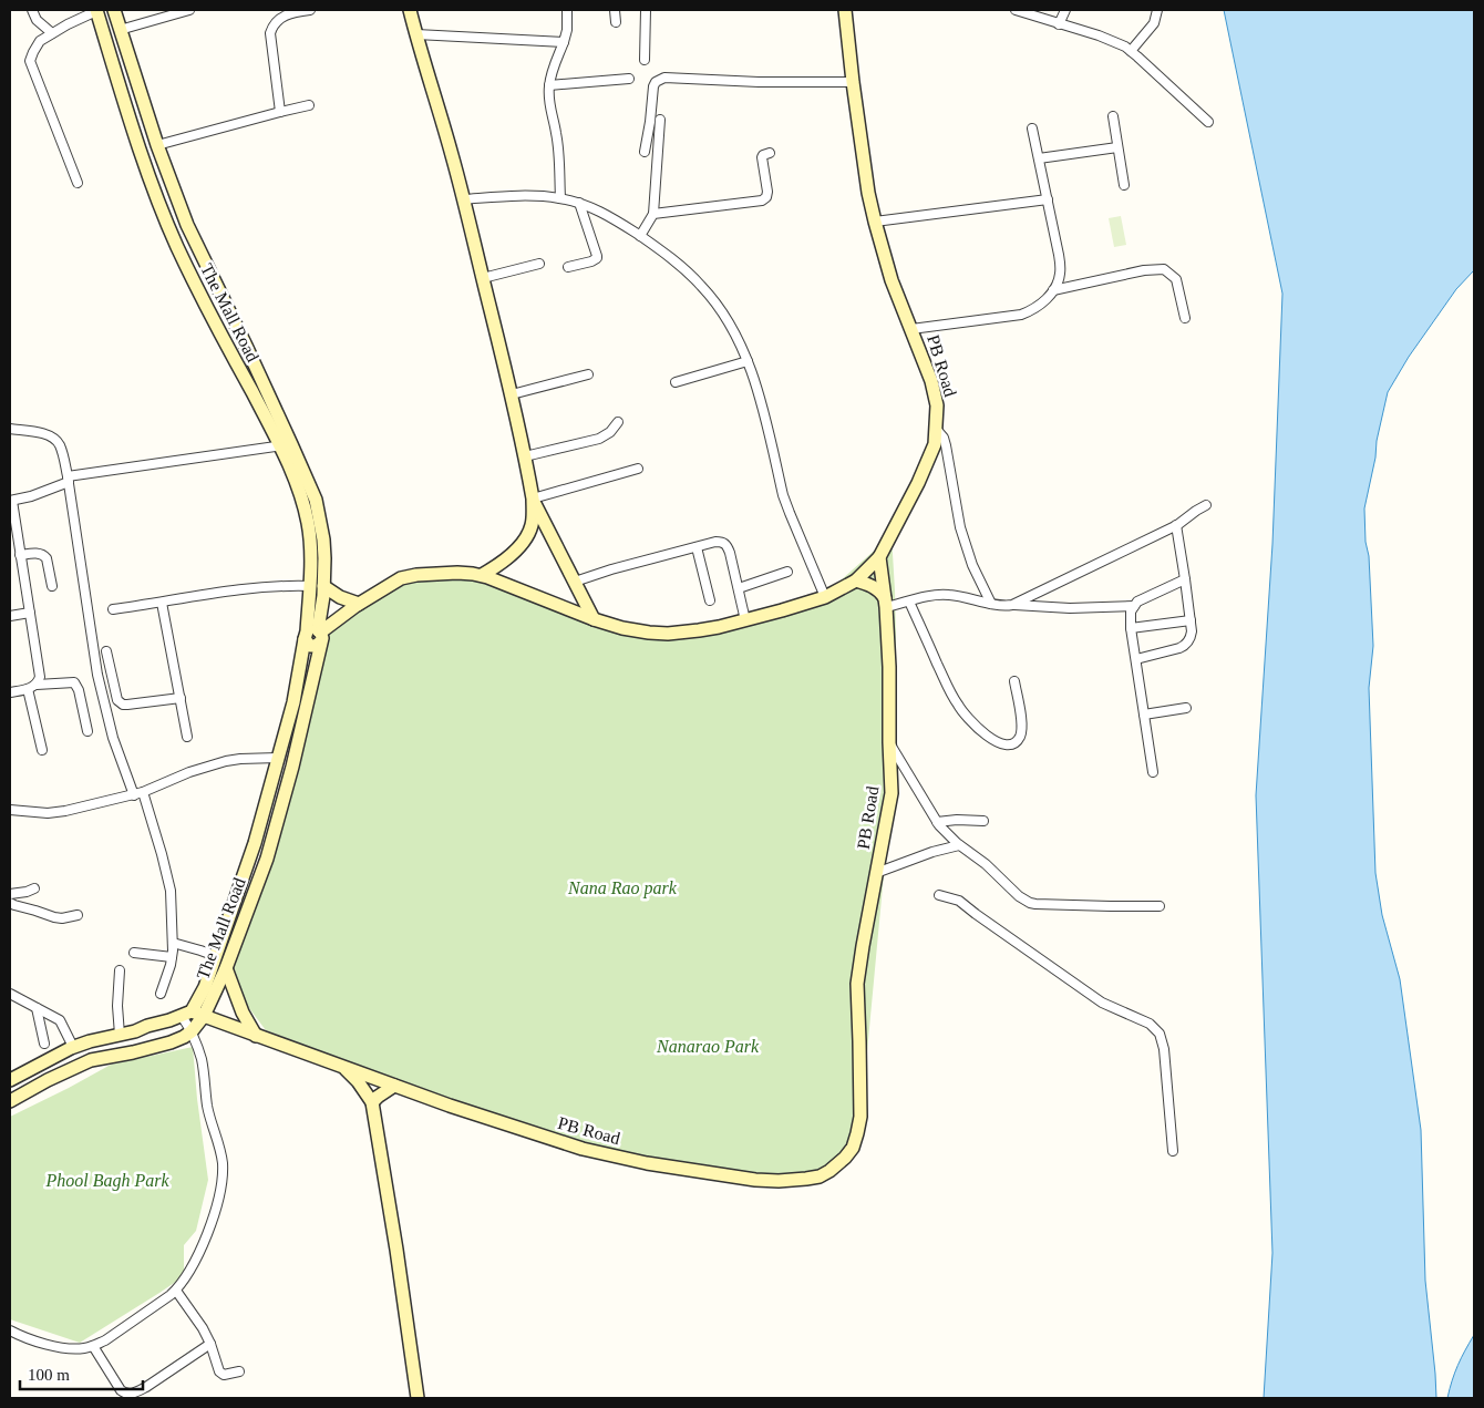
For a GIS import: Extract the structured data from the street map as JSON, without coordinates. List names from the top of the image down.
{
  "streets": {
    "street": ["The Mall Road", "PB Road"]
  },
  "crossings": [
    ["The Mall Road", "PB Road"]
  ],
  "parks": ["Nana Rao park", "Nanarao Park", "Phool Bagh Park"],
  "scale_bar": "100 m"
}
